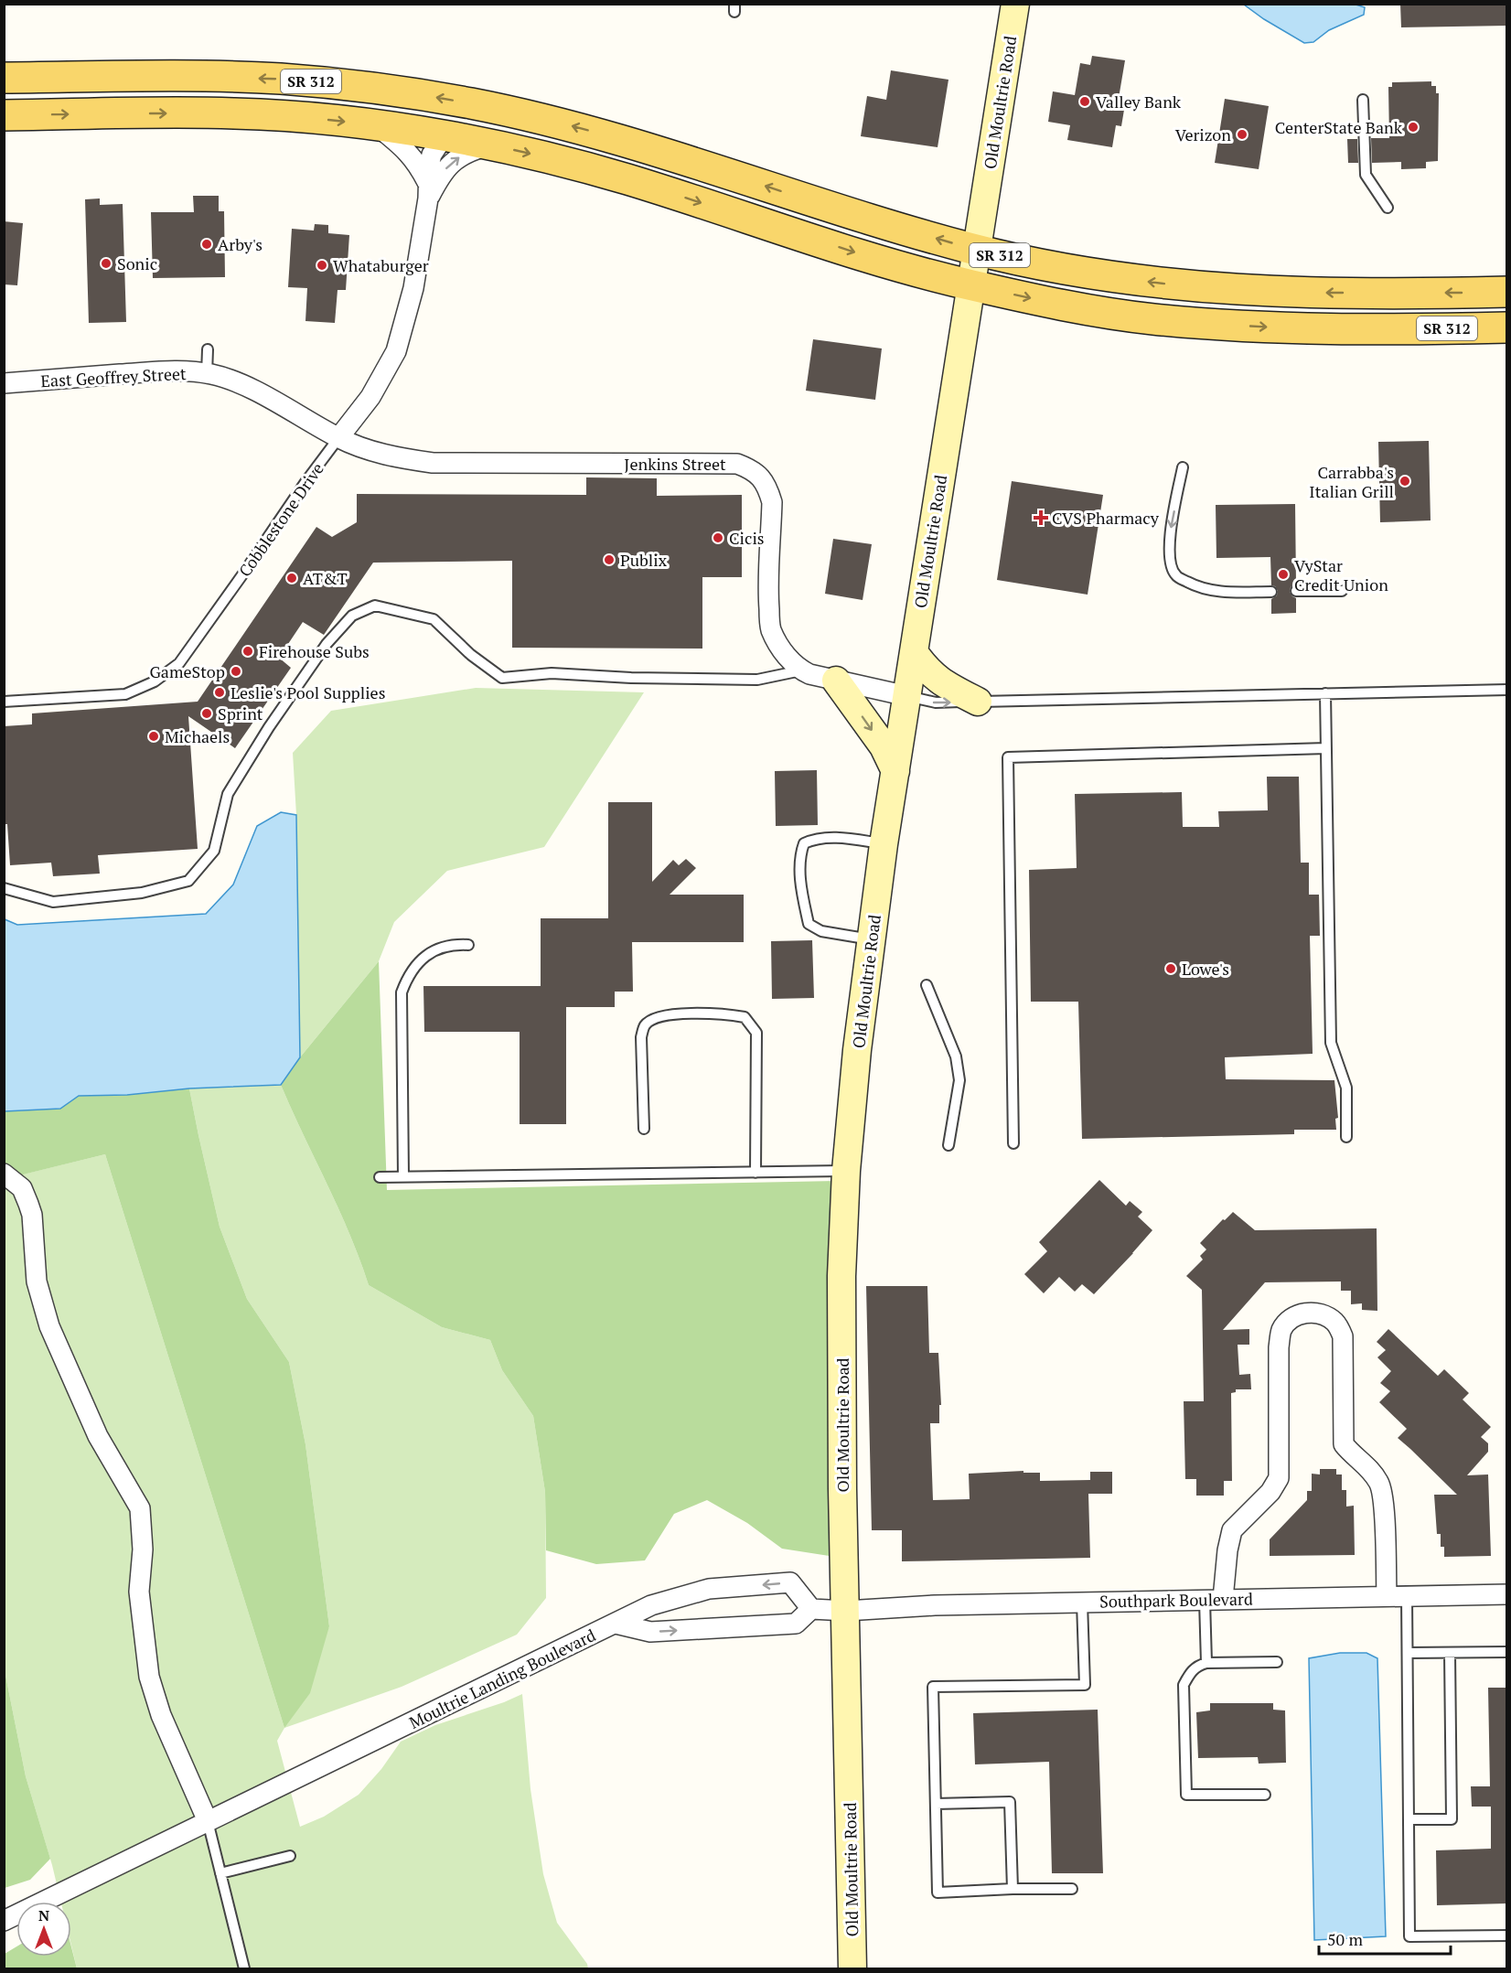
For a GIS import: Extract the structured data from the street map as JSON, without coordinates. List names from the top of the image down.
{
  "streets": {
    "main road": ["SR 312", "Old Moultrie Road"],
    "street": [
      "East Geoffrey Street",
      "Jenkins Street",
      "Cobblestone Drive",
      "Southpark Boulevard",
      "Moultrie Landing Boulevard"
    ]
  },
  "crossings": [
    ["SR 312", "Old Moultrie Road"],
    ["SR 312", "Cobblestone Drive"],
    ["Old Moultrie Road", "Southpark Boulevard"],
    ["East Geoffrey Street", "Jenkins Street"],
    ["East Geoffrey Street", "Cobblestone Drive"],
    ["Jenkins Street", "Cobblestone Drive"],
    ["Southpark Boulevard", "Moultrie Landing Boulevard"]
  ],
  "places": {
    "other": [
      "Valley Bank",
      "CenterState Bank",
      "Verizon",
      "Arby's",
      "Sonic",
      "Whataburger",
      "Carrabba's Italian Grill",
      "Cicis",
      "Publix",
      "VyStar Credit Union",
      "AT&T",
      "Firehouse Subs",
      "GameStop",
      "Leslie's Pool Supplies",
      "Sprint",
      "Michaels",
      "Lowe's"
    ],
    "health": ["CVS Pharmacy"]
  },
  "scale_bar": "50 m",
  "north": "top"
}
